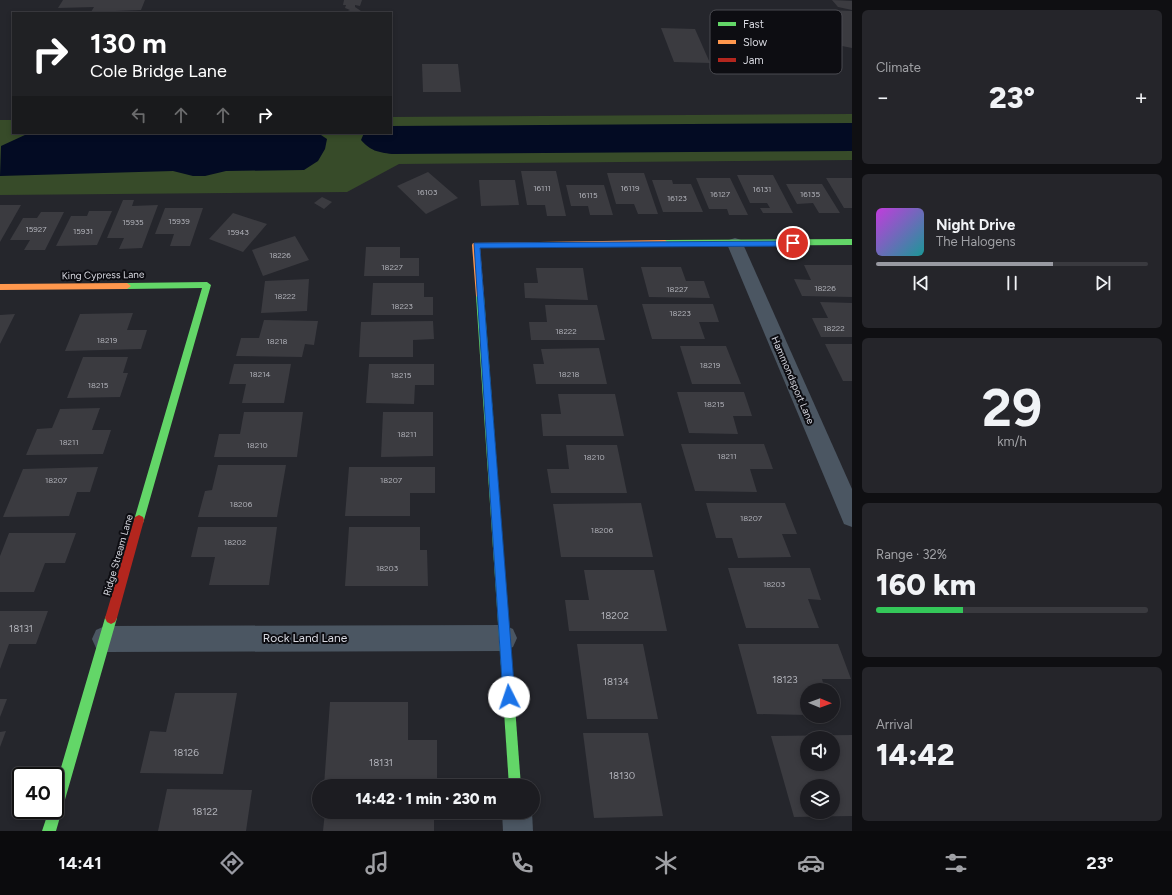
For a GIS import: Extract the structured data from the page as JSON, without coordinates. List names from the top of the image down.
{
  "streets": {
    "street": [
      "King Cypress Lane",
      "Hammondsport Lane",
      "Ridge Stream Lane",
      "Rock Land Lane"
    ]
  },
  "crossings": [
    ["King Cypress Lane", "Ridge Stream Lane"],
    ["Ridge Stream Lane", "Rock Land Lane"]
  ],
  "house_numbers": [
    "16111",
    "16119",
    "16131",
    "16103",
    "16127",
    "16135",
    "16115",
    "16123",
    "15939",
    "15935",
    "15927",
    "15931",
    "15943",
    "18226",
    "18227",
    "18226",
    "18227",
    "18222",
    "18223",
    "18223",
    "18222",
    "18222",
    "18219",
    "18218",
    "18219",
    "18214",
    "18218",
    "18215",
    "18215",
    "18215",
    "18211",
    "18211",
    "18210",
    "18211",
    "18210",
    "18207",
    "18207",
    "18206",
    "18207",
    "18206",
    "18202",
    "18203",
    "18203",
    "18202",
    "18131",
    "18123",
    "18134",
    "18126",
    "18131",
    "18130",
    "18122"
  ],
  "legend": ["Fast", "Slow", "Jam"],
  "north": "right",
  "page": {
    "tile": [
      "Climate",
      ["29", "km/h"],
      ["Range · 32%", "160 km"],
      ["Arrival", "14:42"]
    ],
    "turn": ["130 m", "Cole Bridge Lane"],
    "heat": ["−", "23°", "+"],
    "song": ["Night Drive", "The Halogens"],
    "limit": "40",
    "trip": "14:42 · 1 min · 230 m",
    "tabs": ["14:41", "23°"]
  }
}
